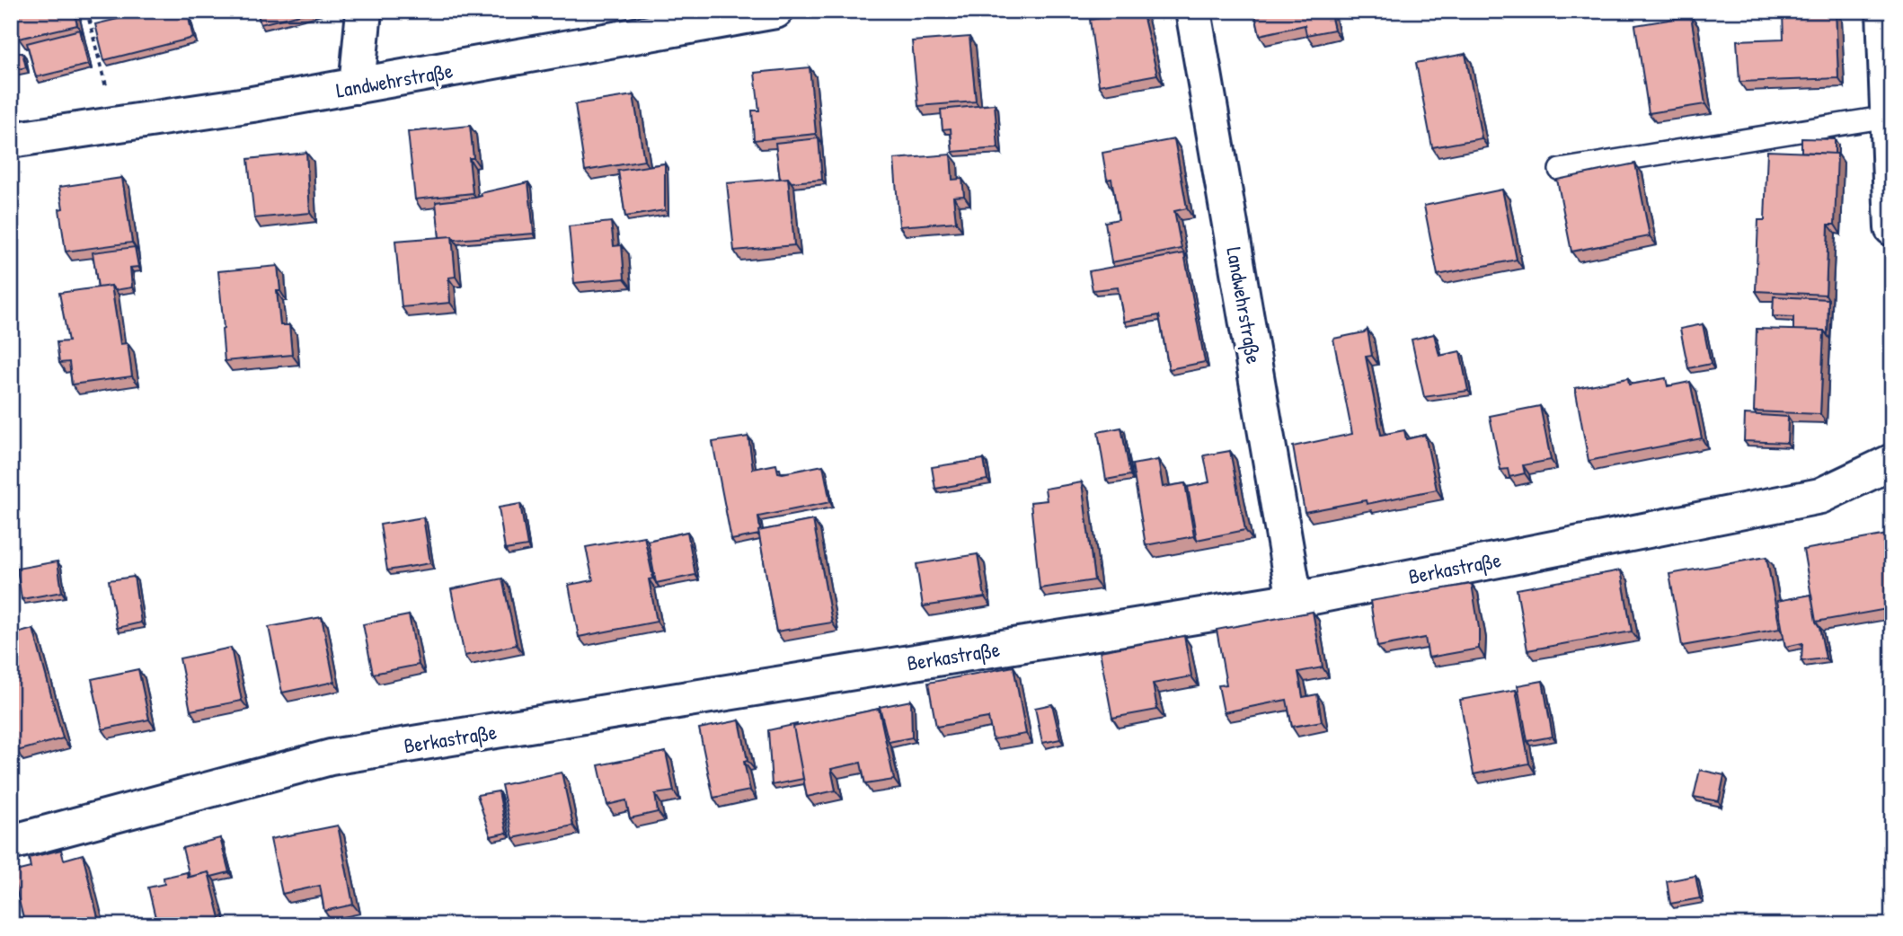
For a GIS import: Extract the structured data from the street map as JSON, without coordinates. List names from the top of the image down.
{
  "streets": {
    "street": ["Landwehrstraße", "Berkastraße"]
  },
  "crossings": [
    ["Landwehrstraße", "Berkastraße"]
  ]
}
